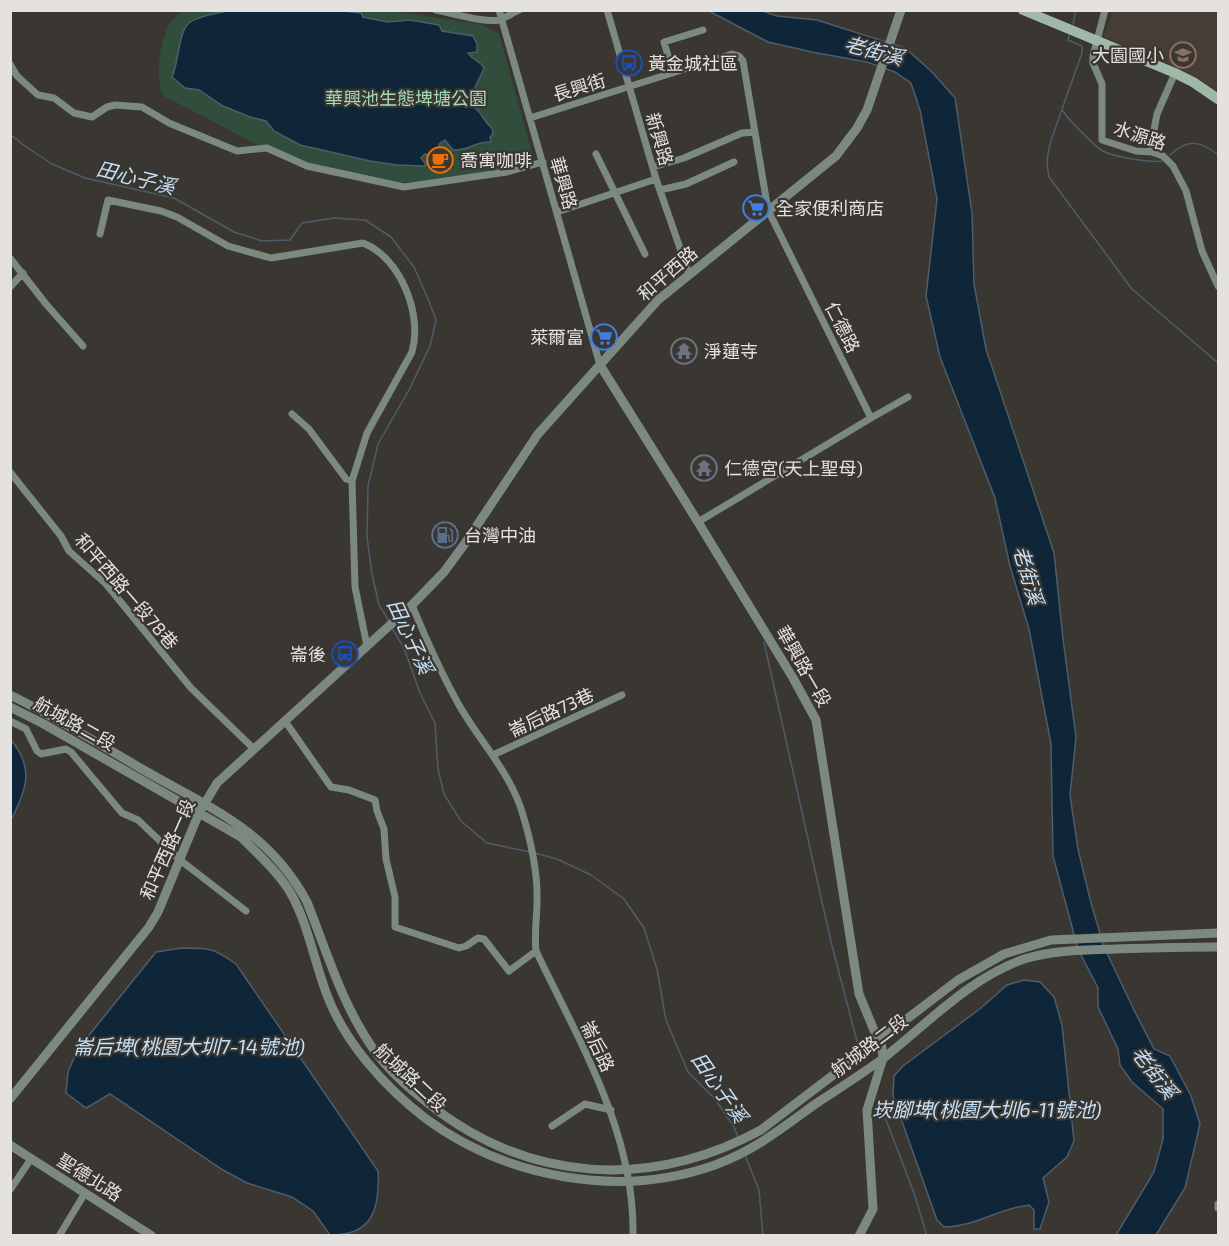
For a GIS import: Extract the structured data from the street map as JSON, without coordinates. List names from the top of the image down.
{
  "streets": {
    "street": [
      "長興街",
      "水源路",
      "新興路",
      "華興路",
      "和平西路",
      "仁德路",
      "和平西路一段78巷",
      "華興路一段",
      "崙后路73巷",
      "航城路二段",
      "和平西路一段",
      "崙后路",
      "聖德北路"
    ]
  },
  "crossings": [
    ["長興街", "新興路"],
    ["長興街", "華興路"],
    ["長興街", "仁德路"],
    ["新興路", "和平西路"],
    ["華興路", "和平西路"],
    ["華興路", "華興路一段"],
    ["和平西路", "仁德路"],
    ["和平西路", "華興路一段"],
    ["和平西路", "和平西路一段"],
    ["和平西路一段78巷", "和平西路一段"],
    ["華興路一段", "航城路二段"],
    ["崙后路73巷", "崙后路"],
    ["航城路二段", "和平西路一段"],
    ["航城路二段", "崙后路"]
  ],
  "water": [
    "老街溪",
    "田心子溪",
    "崙后埤(桃園大圳7-14號池)",
    "崁腳埤(桃園大圳6-11號池)"
  ],
  "parks": ["華興池生態埤塘公園"],
  "places": {
    "school or university": ["大園國小"],
    "bus stop": ["黃金城社區", "崙後"],
    "cafe": ["喬寓咖啡"],
    "supermarket": ["全家便利商店", "萊爾富"],
    "temple": ["淨蓮寺", "仁德宮(天上聖母)"],
    "fuel station": ["台灣中油"]
  }
}
